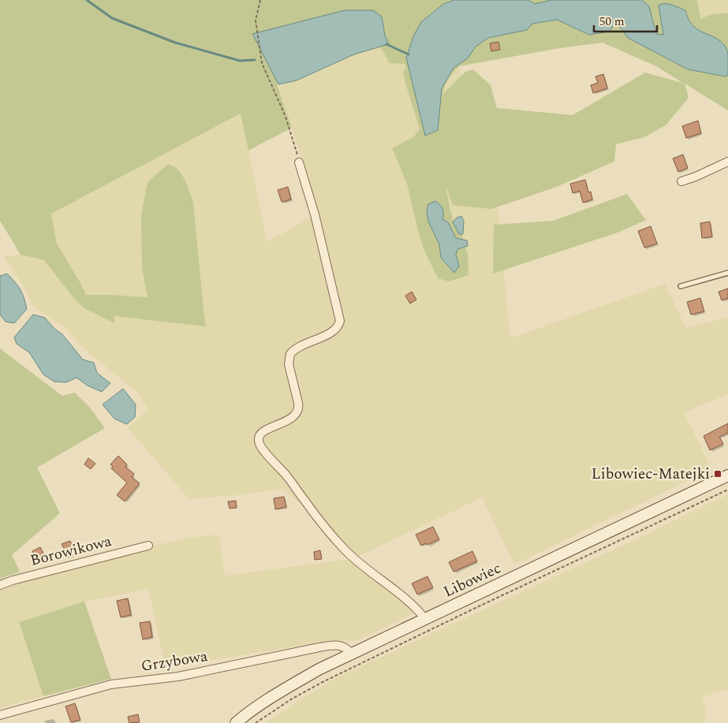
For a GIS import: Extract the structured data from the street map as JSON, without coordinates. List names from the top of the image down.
{
  "streets": {
    "street": ["Borowikowa", "Libowiec", "Grzybowa"]
  },
  "crossings": [
    ["Libowiec", "Grzybowa"]
  ],
  "places": {
    "transit": ["Libowiec-Matejki"]
  },
  "scale_bar": "50 m"
}
